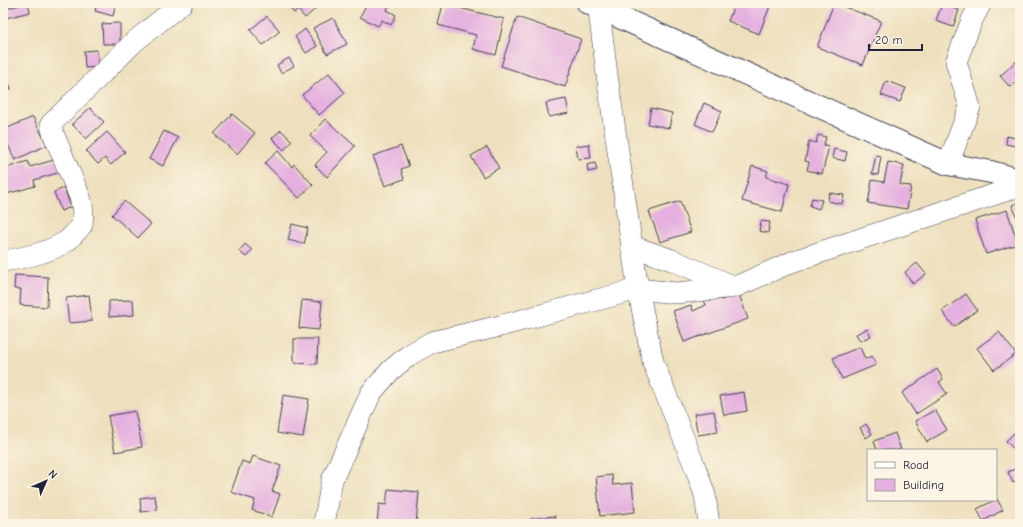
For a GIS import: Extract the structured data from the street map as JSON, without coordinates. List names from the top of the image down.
{
  "legend": ["Road", "Building"],
  "scale_bar": "20 m",
  "north": "top right"
}
